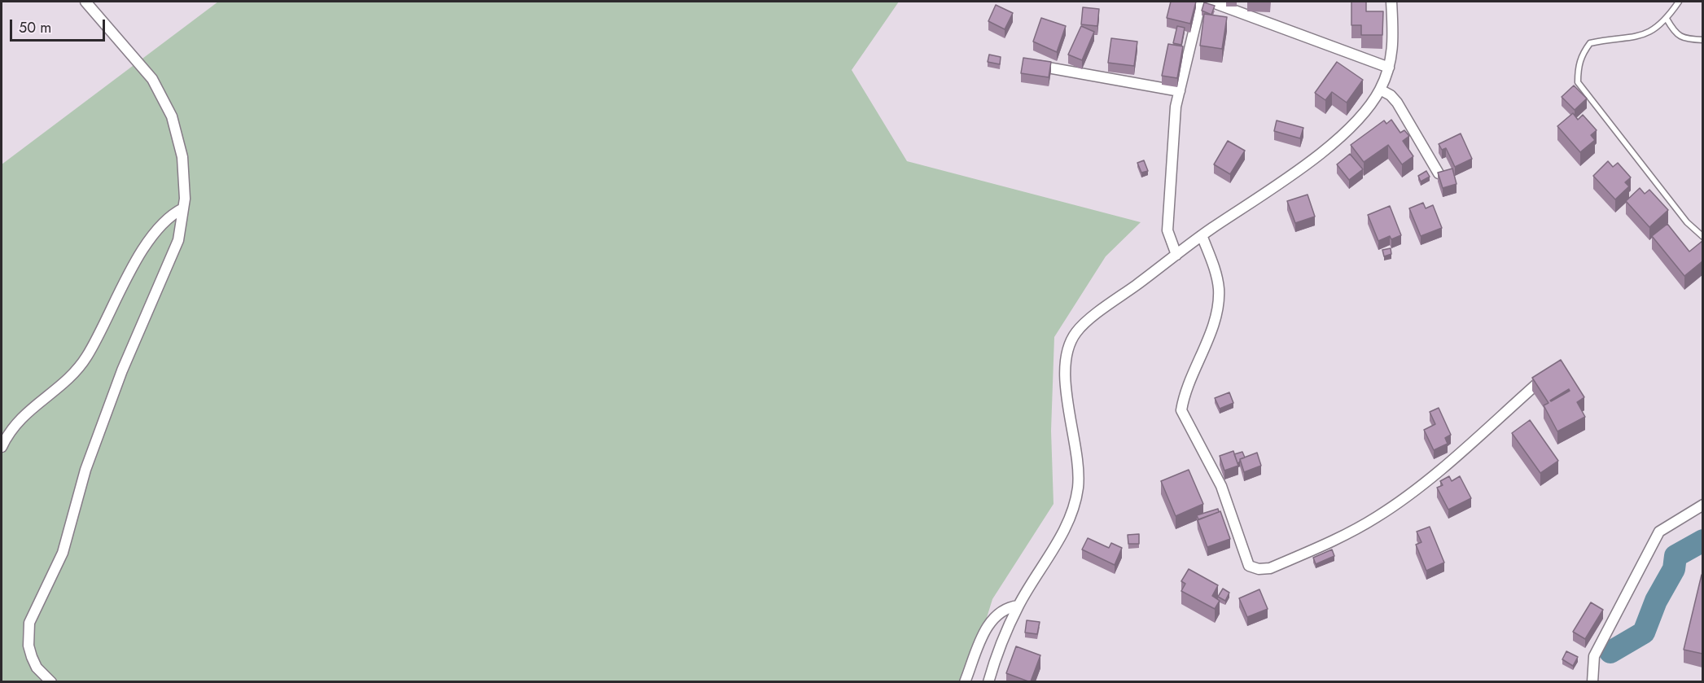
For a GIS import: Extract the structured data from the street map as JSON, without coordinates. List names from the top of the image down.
{
  "scale_bar": "50 m"
}
